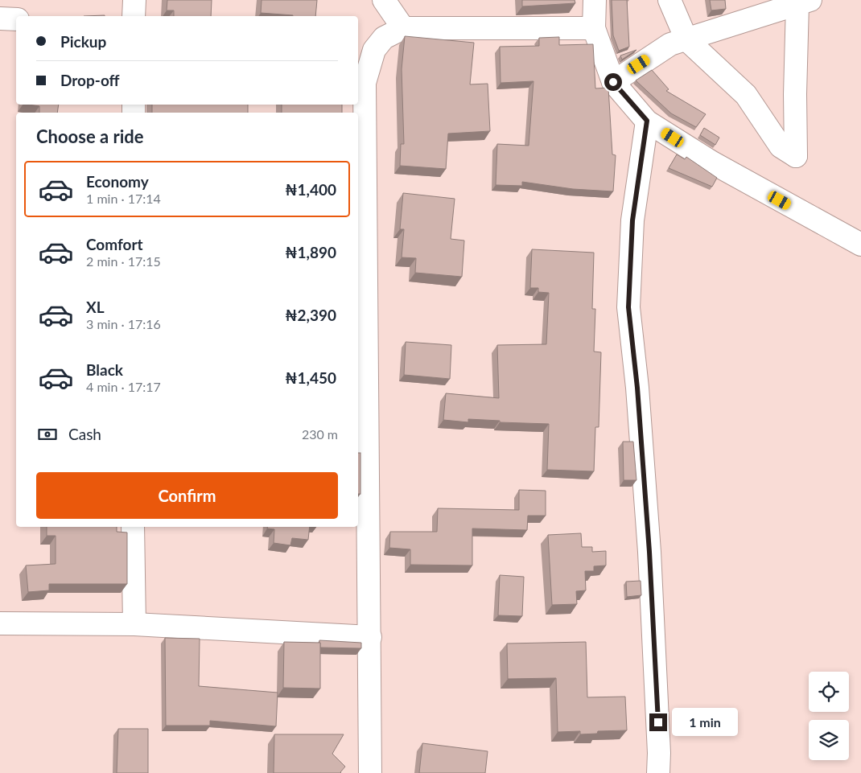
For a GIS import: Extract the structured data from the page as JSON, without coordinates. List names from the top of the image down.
{
  "page": {
    "banner": ["Pickup", "Drop-off"],
    "heading": "Choose a ride",
    "list": [
      {
        "name": "Economy",
        "note": "1 min · 17:14",
        "value": "₦1,400"
      },
      {
        "name": "Comfort",
        "note": "2 min · 17:15",
        "value": "₦1,890"
      },
      {
        "name": "XL",
        "note": "3 min · 17:16",
        "value": "₦2,390"
      },
      {
        "name": "Black",
        "note": "4 min · 17:17",
        "value": "₦1,450"
      }
    ],
    "pay": ["Cash", "230 m"],
    "buttons": "Confirm",
    "bubble": "1 min"
  }
}
